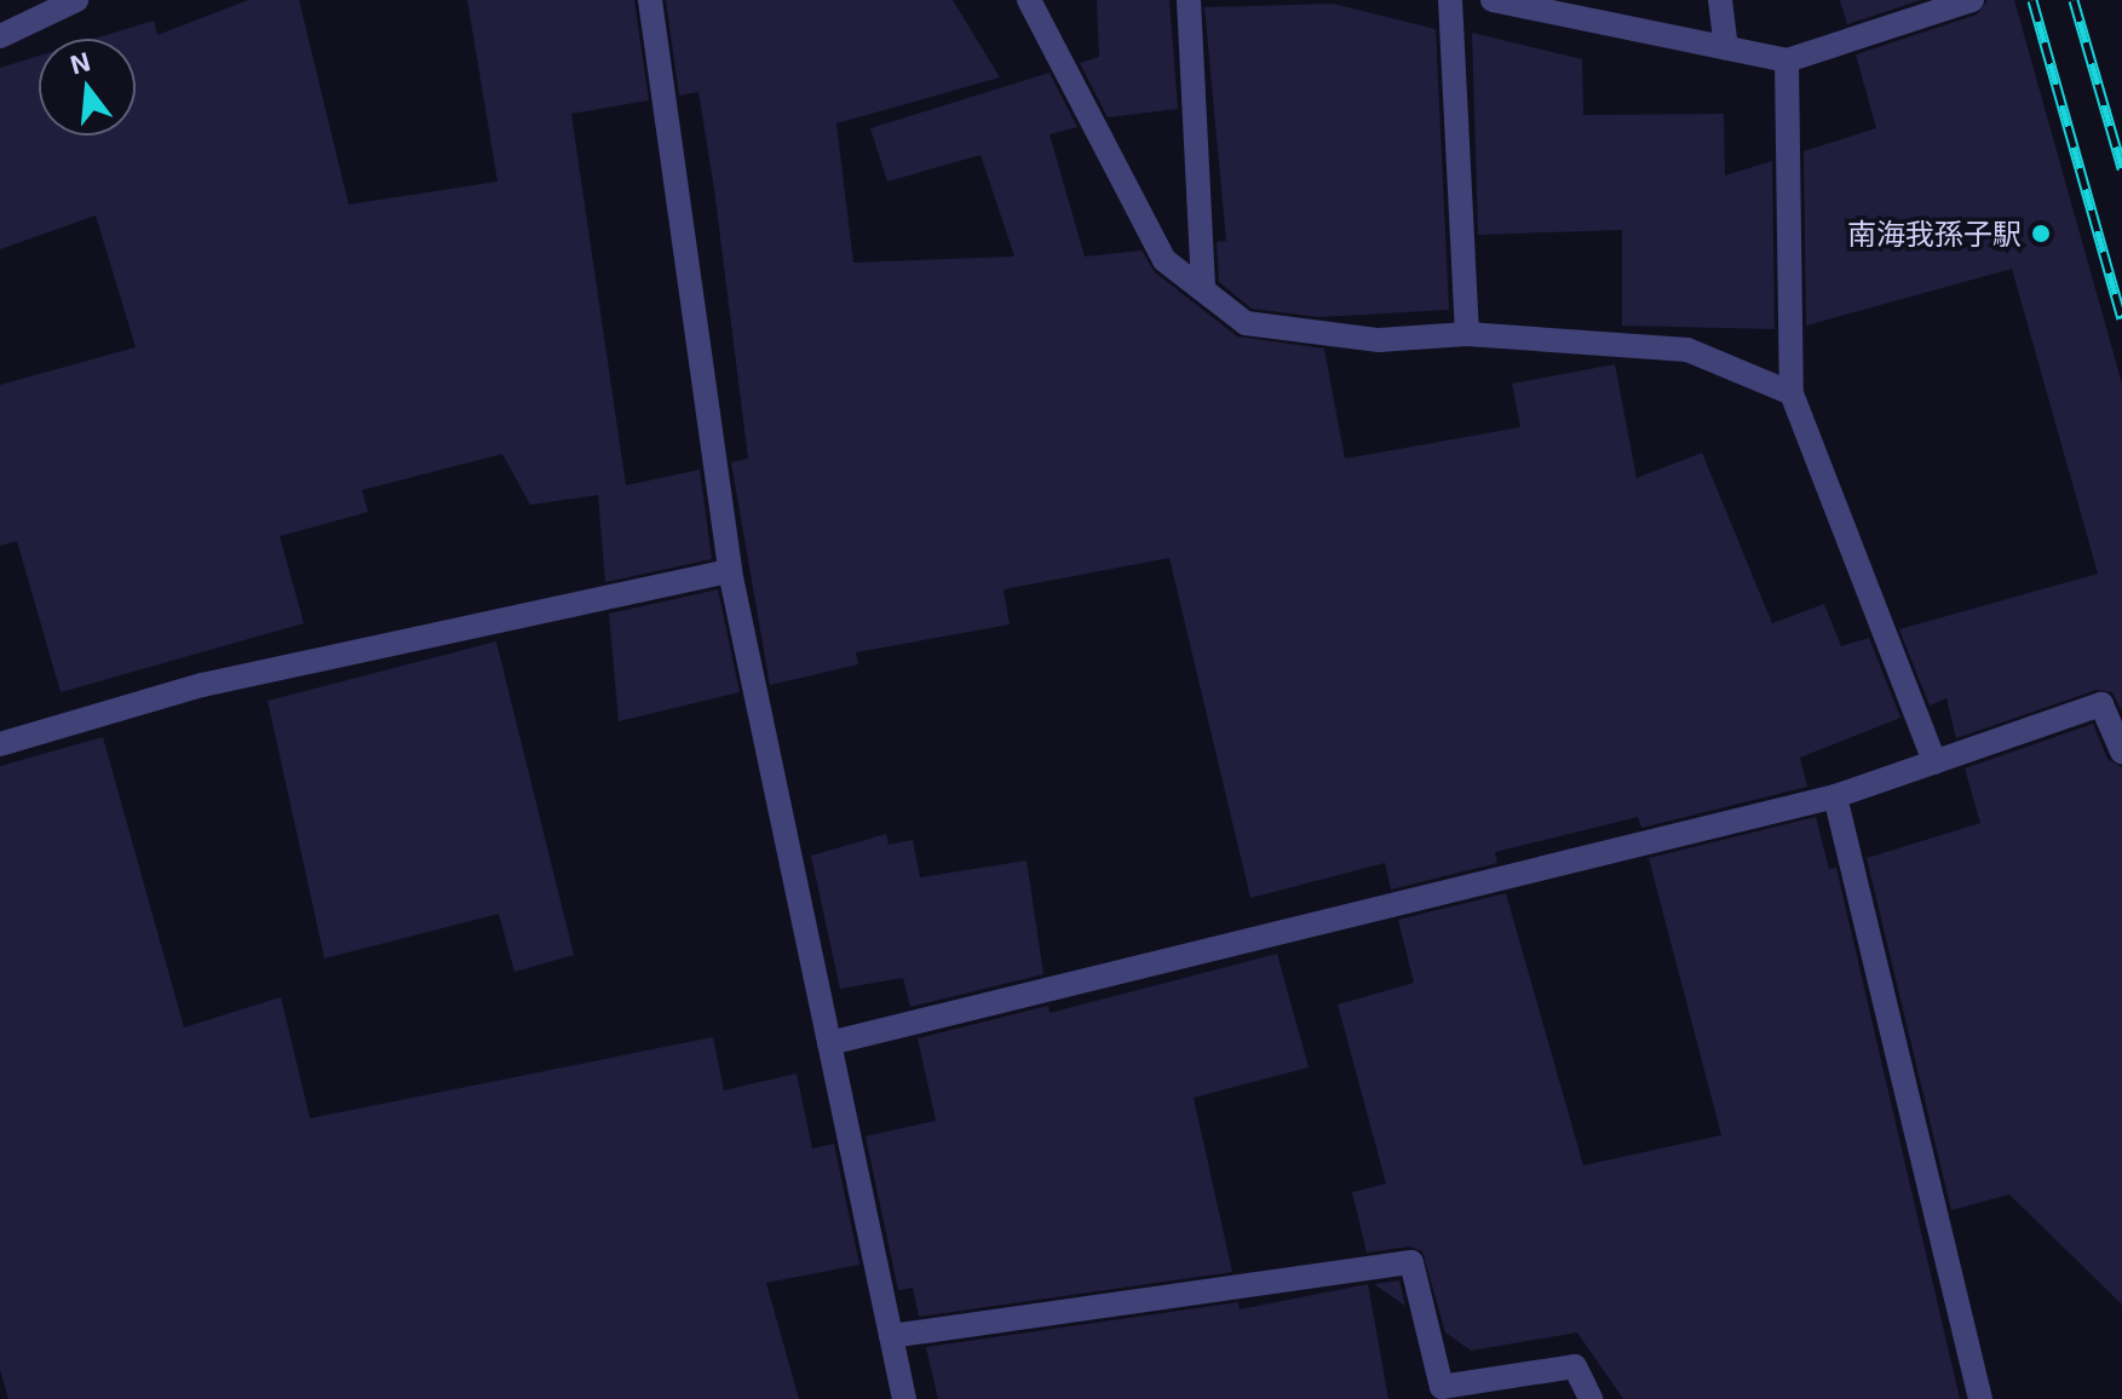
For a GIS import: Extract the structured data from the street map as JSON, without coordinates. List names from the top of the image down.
{
  "places": ["南海我孫子駅"],
  "north": "top"
}
